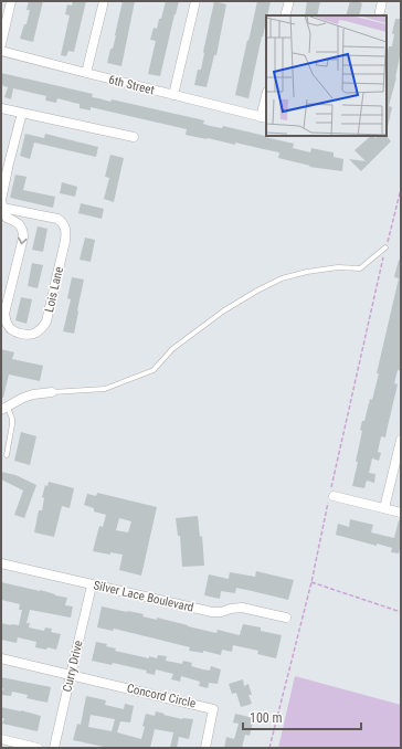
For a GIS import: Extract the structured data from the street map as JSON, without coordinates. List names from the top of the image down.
{
  "streets": {
    "street": [
      "6th Street",
      "Lois Lane",
      "Silver Lace Boulevard",
      "Curry Drive",
      "Concord Circle"
    ]
  },
  "crossings": [
    ["Silver Lace Boulevard", "Curry Drive"],
    ["Curry Drive", "Concord Circle"]
  ],
  "scale_bar": "100 m"
}
